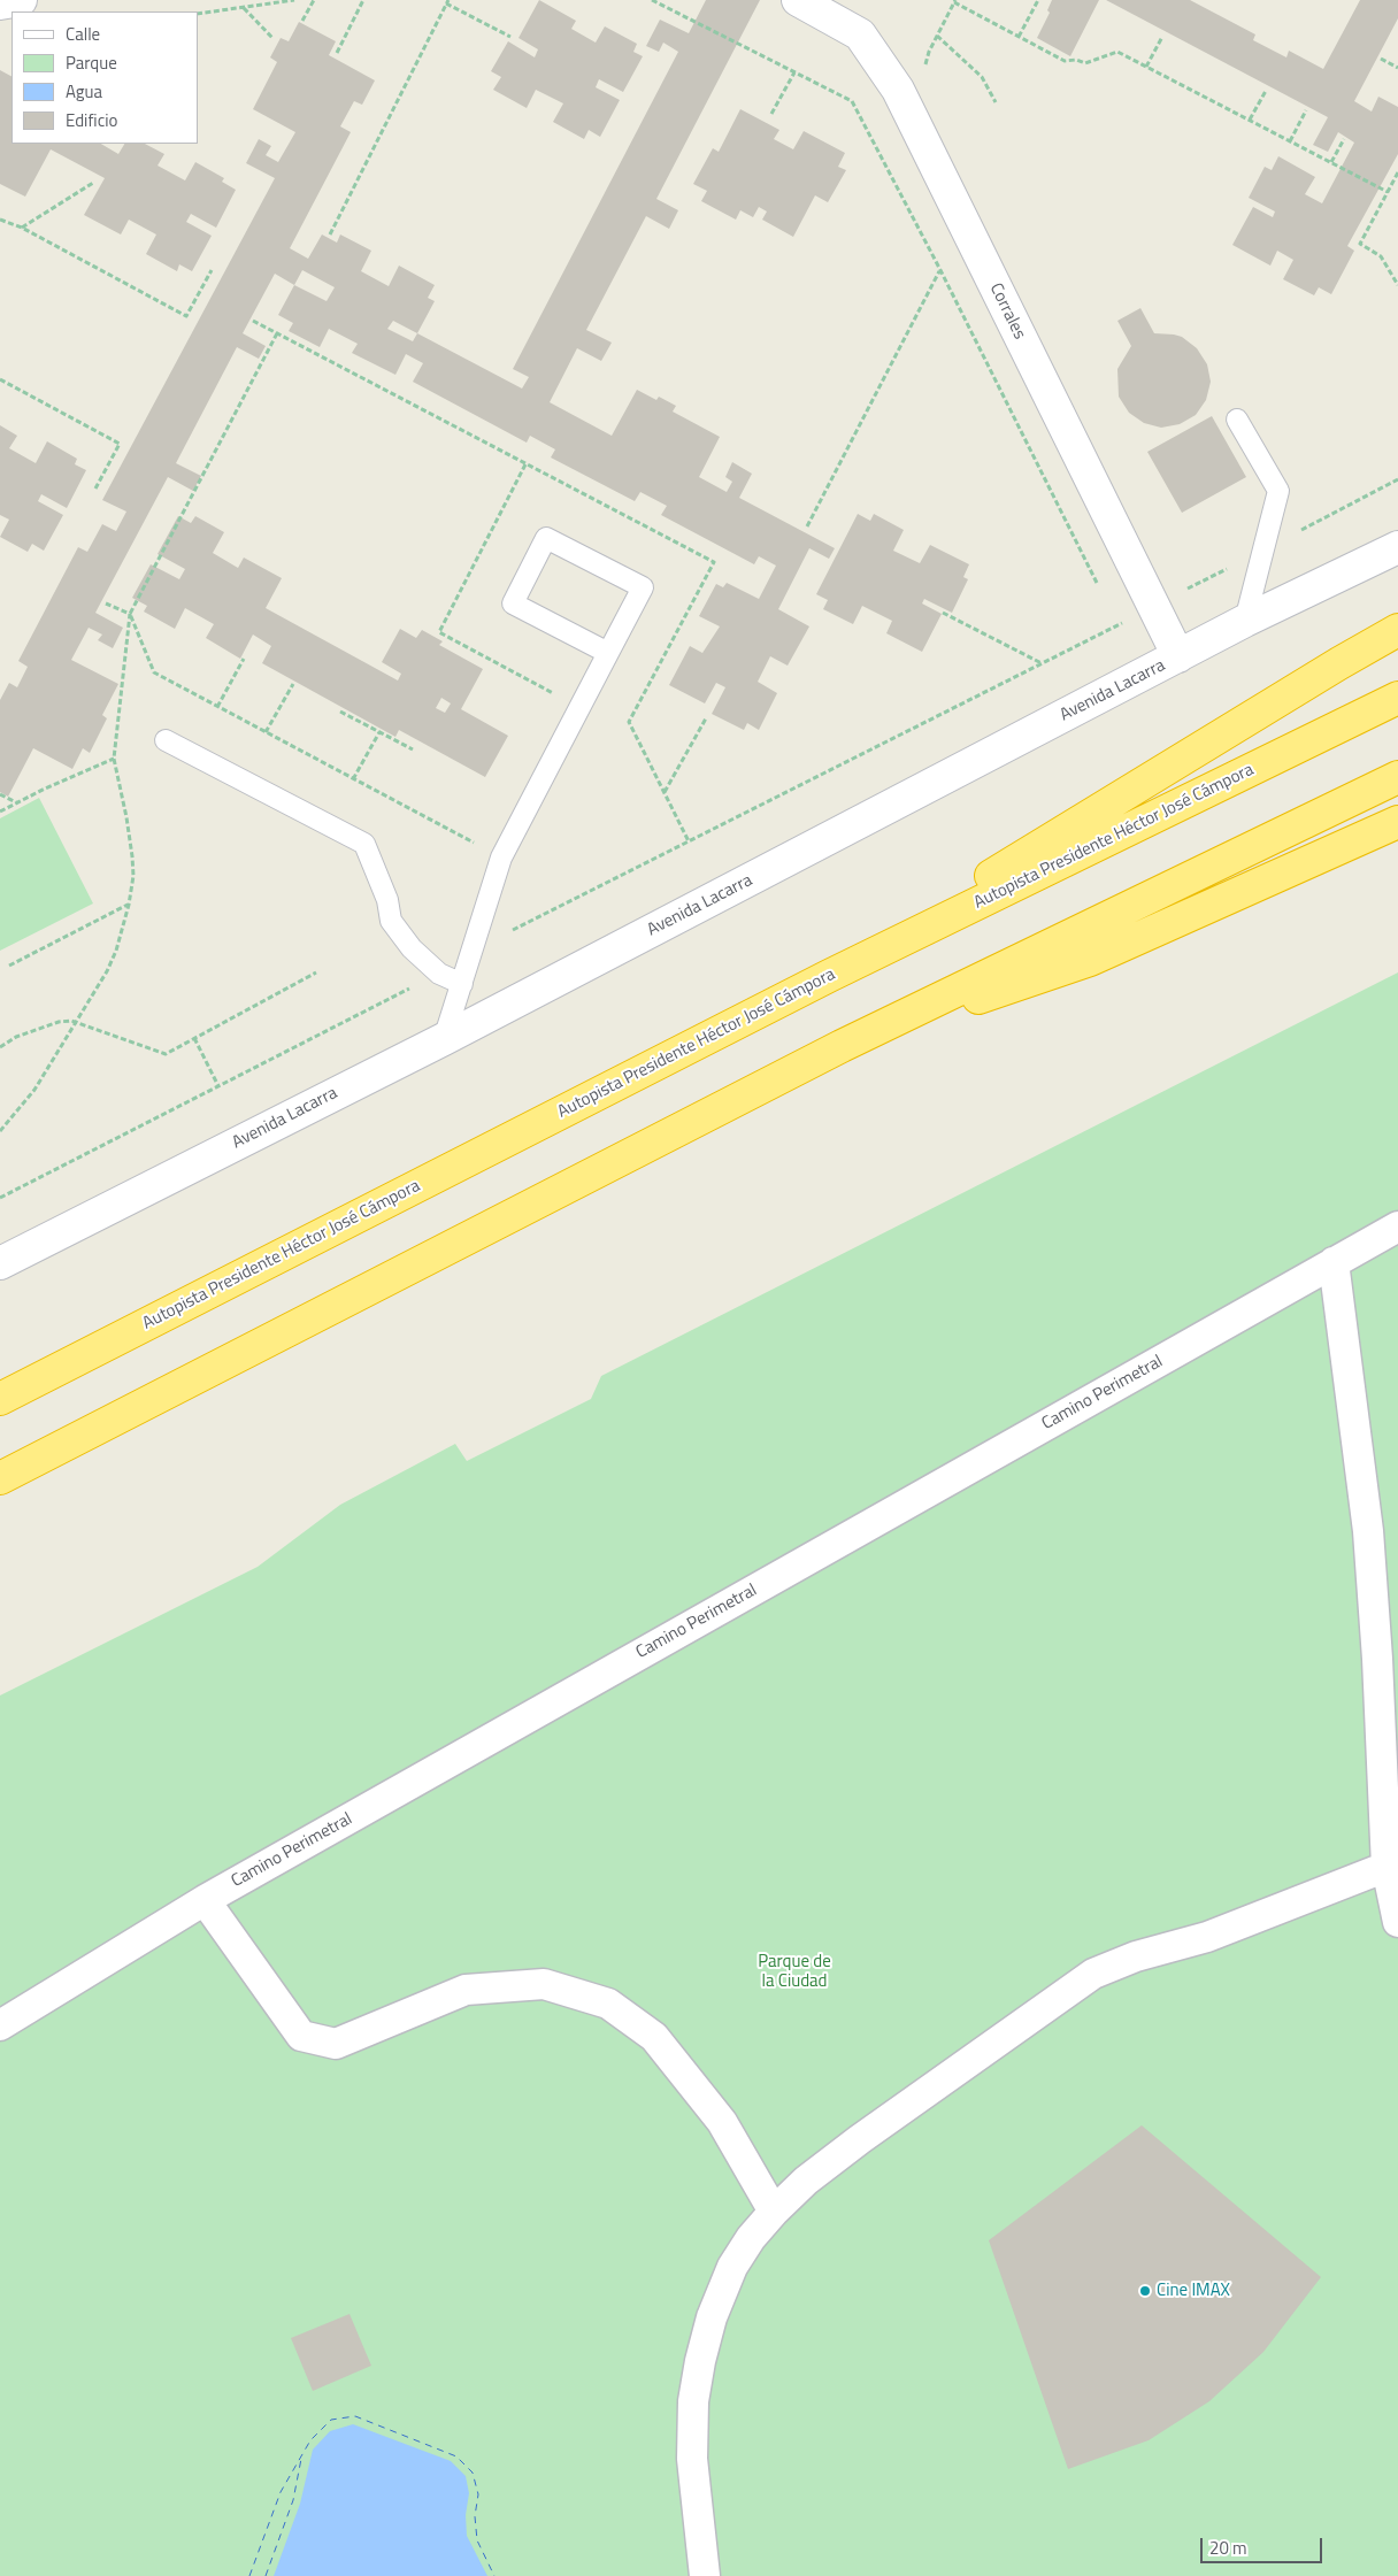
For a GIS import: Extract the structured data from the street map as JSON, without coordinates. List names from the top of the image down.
{
  "streets": {
    "highway": ["Autopista Presidente Héctor José Cámpora"],
    "street": ["Corrales", "Avenida Lacarra", "Camino Perimetral"]
  },
  "crossings": [
    ["Corrales", "Avenida Lacarra"]
  ],
  "parks": ["Parque de la Ciudad"],
  "places": ["Cine IMAX"],
  "legend": [
    "Calle",
    "Parque",
    "Agua",
    "Edificio"
  ],
  "scale_bar": "20 m"
}
